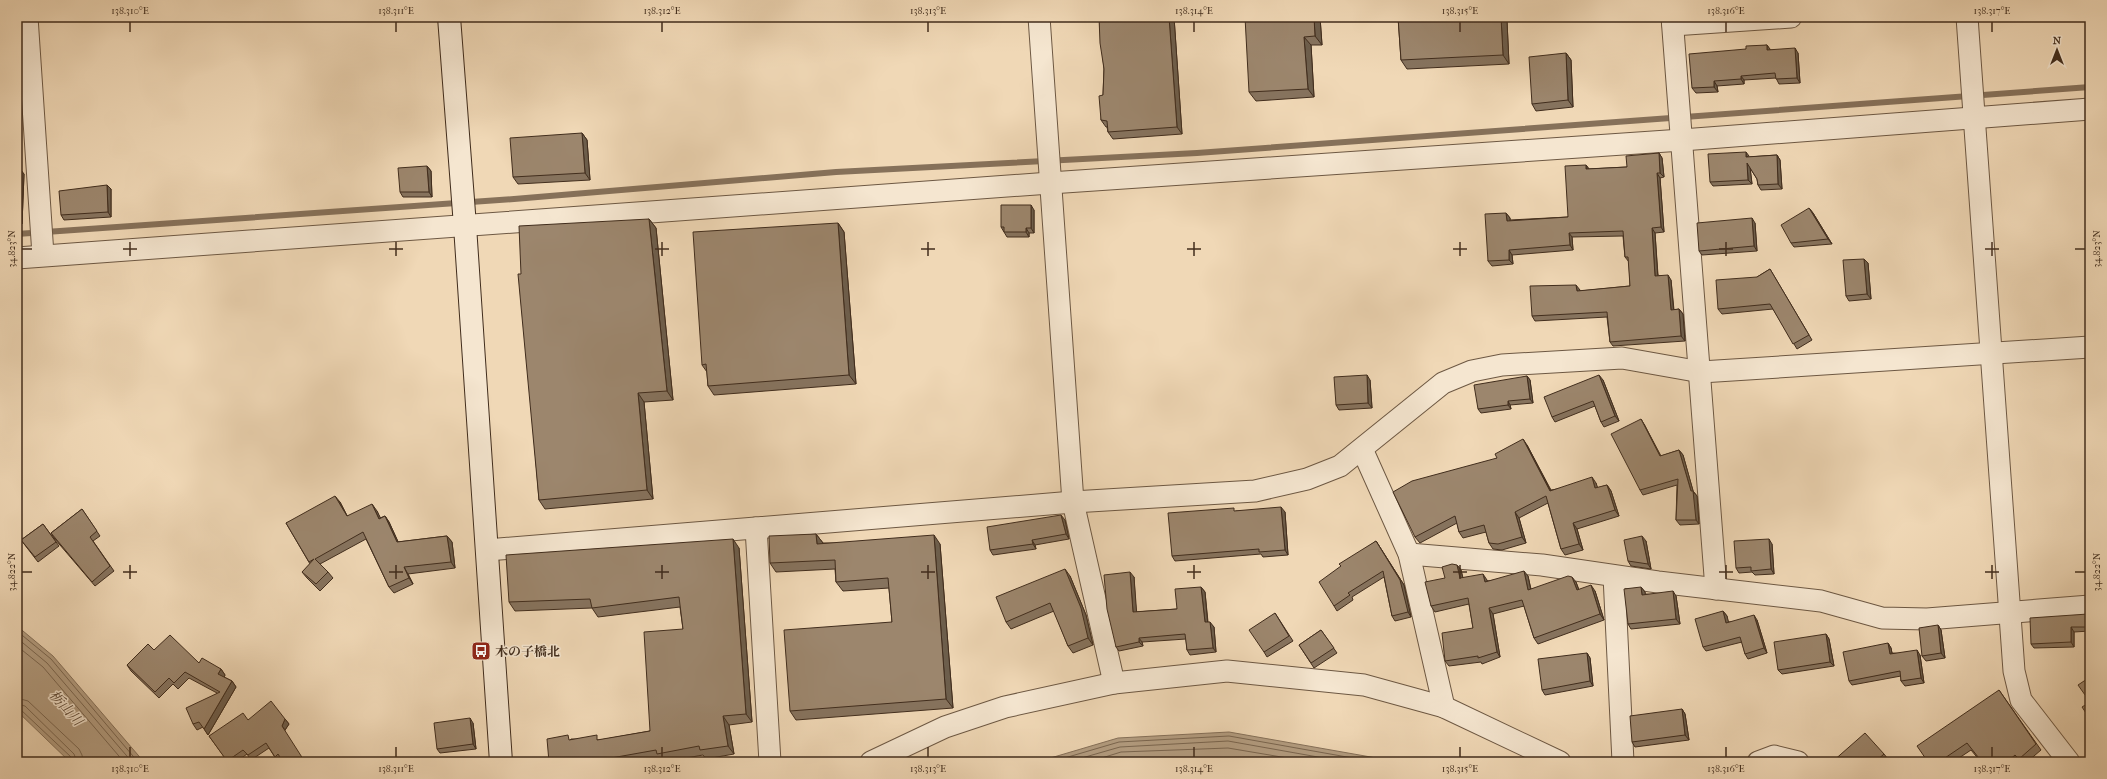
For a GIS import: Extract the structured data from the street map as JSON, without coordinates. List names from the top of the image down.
{
  "water": ["栃山川"],
  "places": {
    "bus stop": ["木の子橋北"]
  },
  "north": "top",
  "coordinates": [
    "138.310°E",
    "138.311°E",
    "138.312°E",
    "138.313°E",
    "138.314°E",
    "138.315°E",
    "138.316°E",
    "138.317°E",
    "34.823°N",
    "34.822°N"
  ]
}
